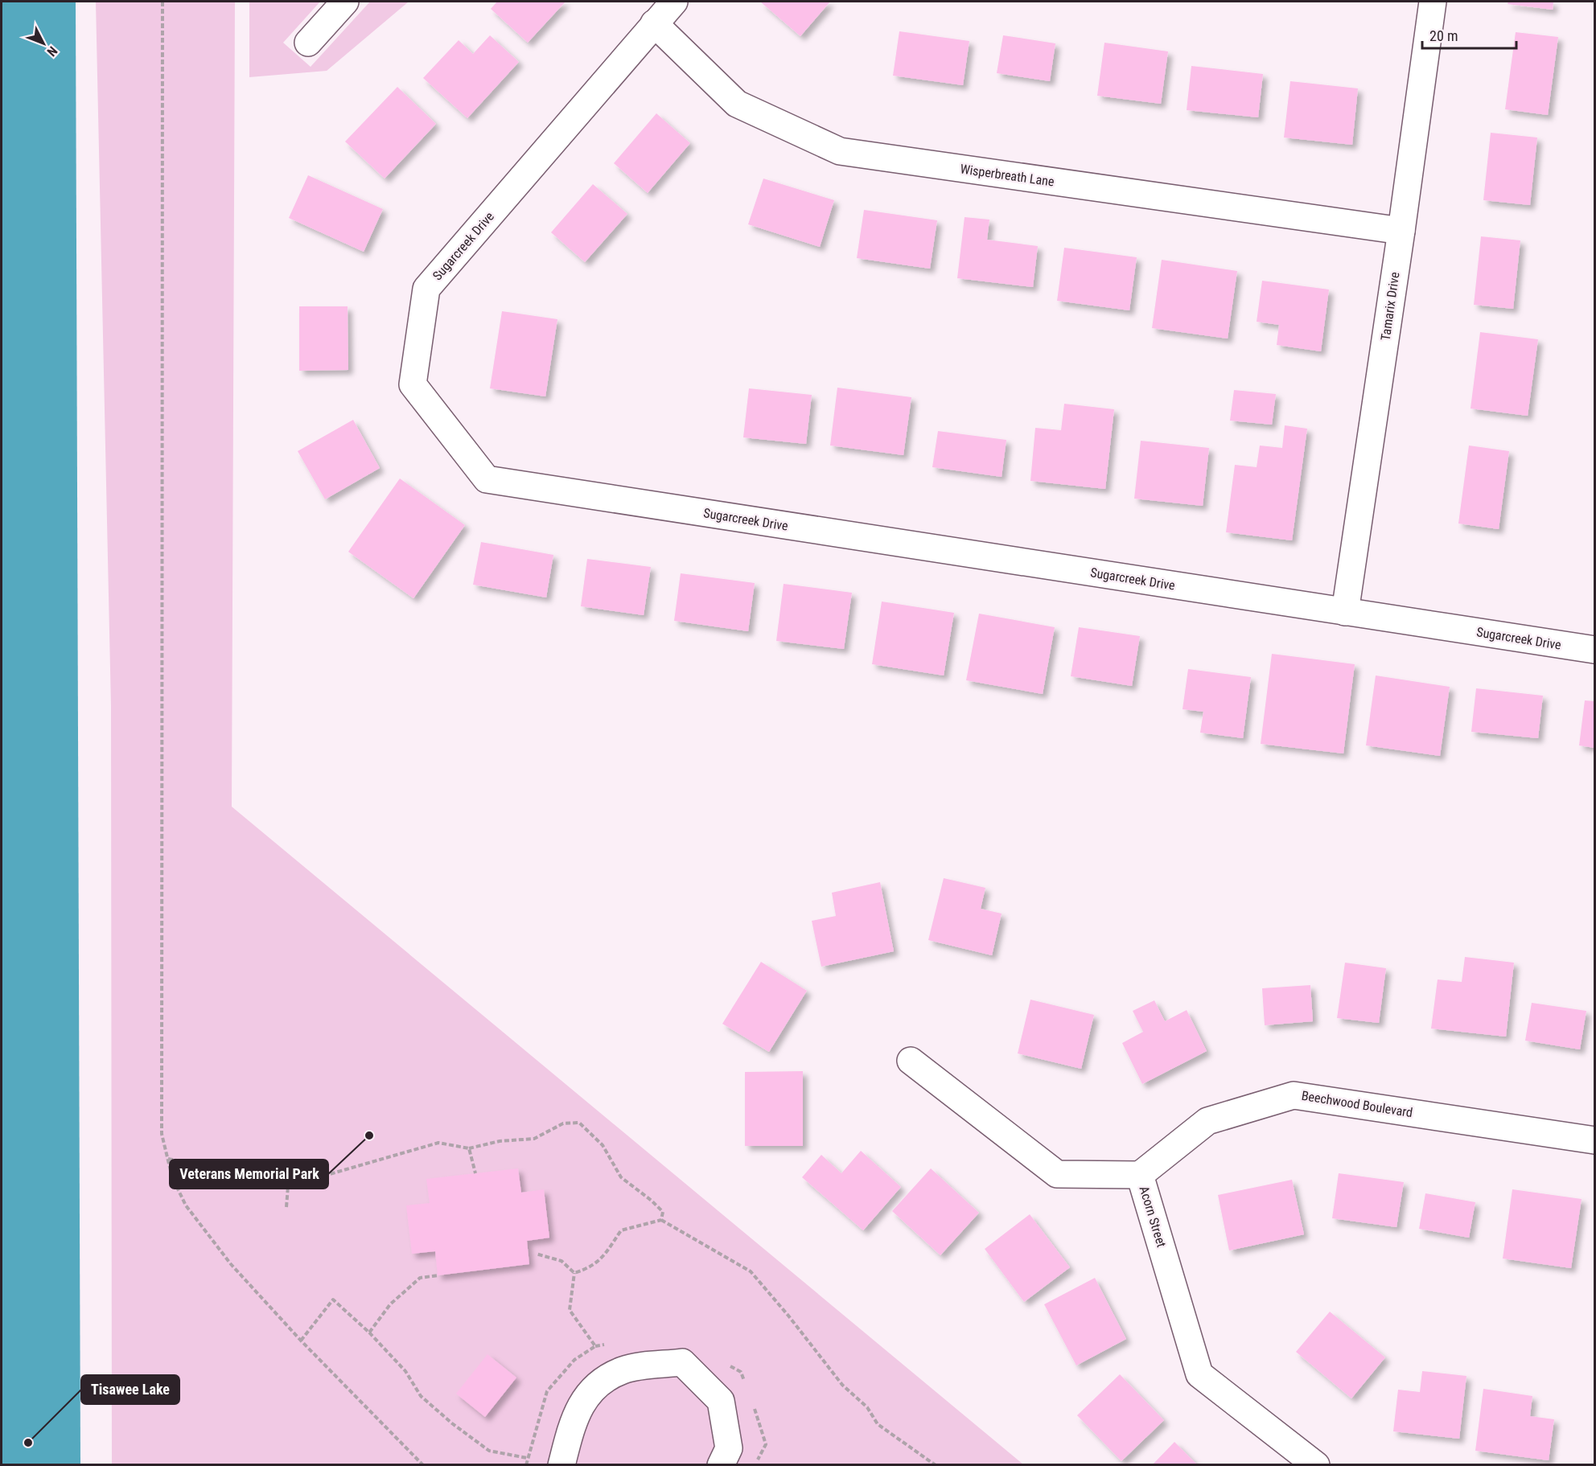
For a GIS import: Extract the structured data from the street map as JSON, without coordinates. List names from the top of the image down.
{
  "streets": {
    "street": [
      "Wisperbreath Lane",
      "Sugarcreek Drive",
      "Tamarix Drive",
      "Beechwood Boulevard",
      "Acorn Street"
    ]
  },
  "crossings": [
    ["Wisperbreath Lane", "Sugarcreek Drive"],
    ["Wisperbreath Lane", "Tamarix Drive"],
    ["Sugarcreek Drive", "Tamarix Drive"],
    ["Beechwood Boulevard", "Acorn Street"]
  ],
  "places": ["Veterans Memorial Park", "Tisawee Lake"],
  "scale_bar": "20 m",
  "north": "bottom right"
}
